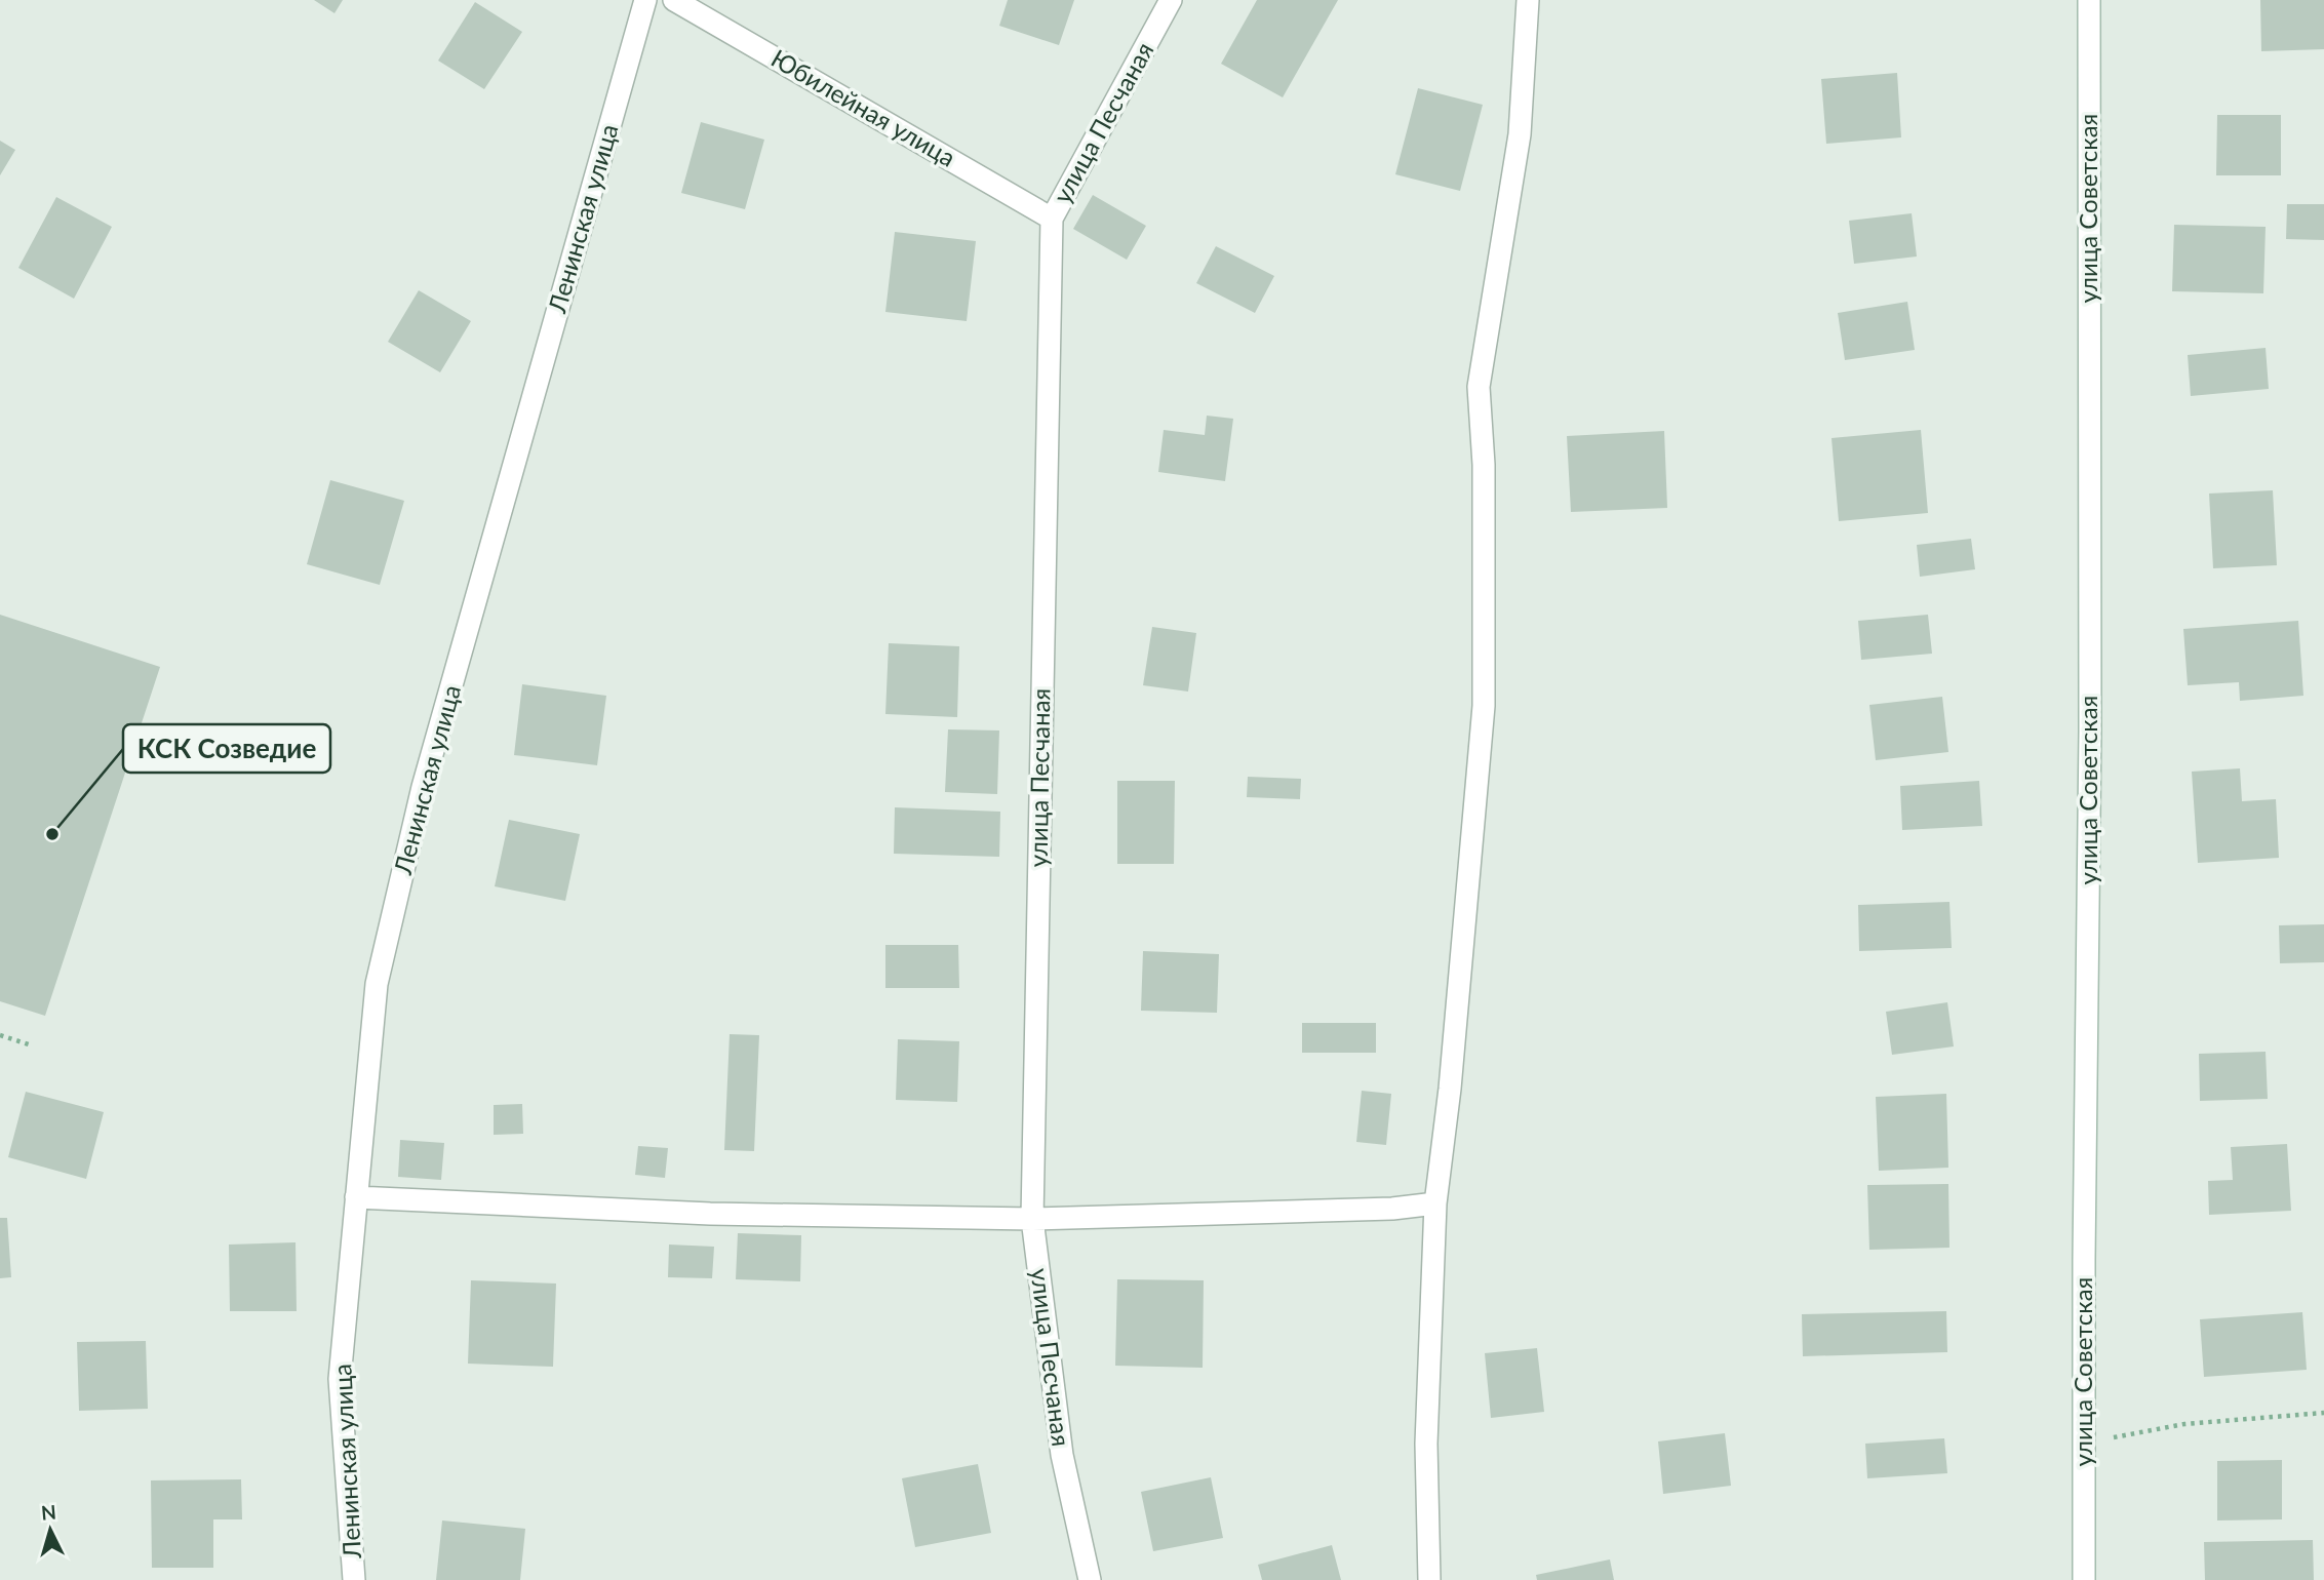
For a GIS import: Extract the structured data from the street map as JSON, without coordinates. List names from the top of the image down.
{
  "streets": {
    "street": [
      "Юбилейная улица",
      "улица Песчаная",
      "улица Советская",
      "Ленинская улица"
    ]
  },
  "crossings": [
    ["Юбилейная улица", "улица Песчаная"]
  ],
  "places": ["КСК Созведие"],
  "north": "top"
}
